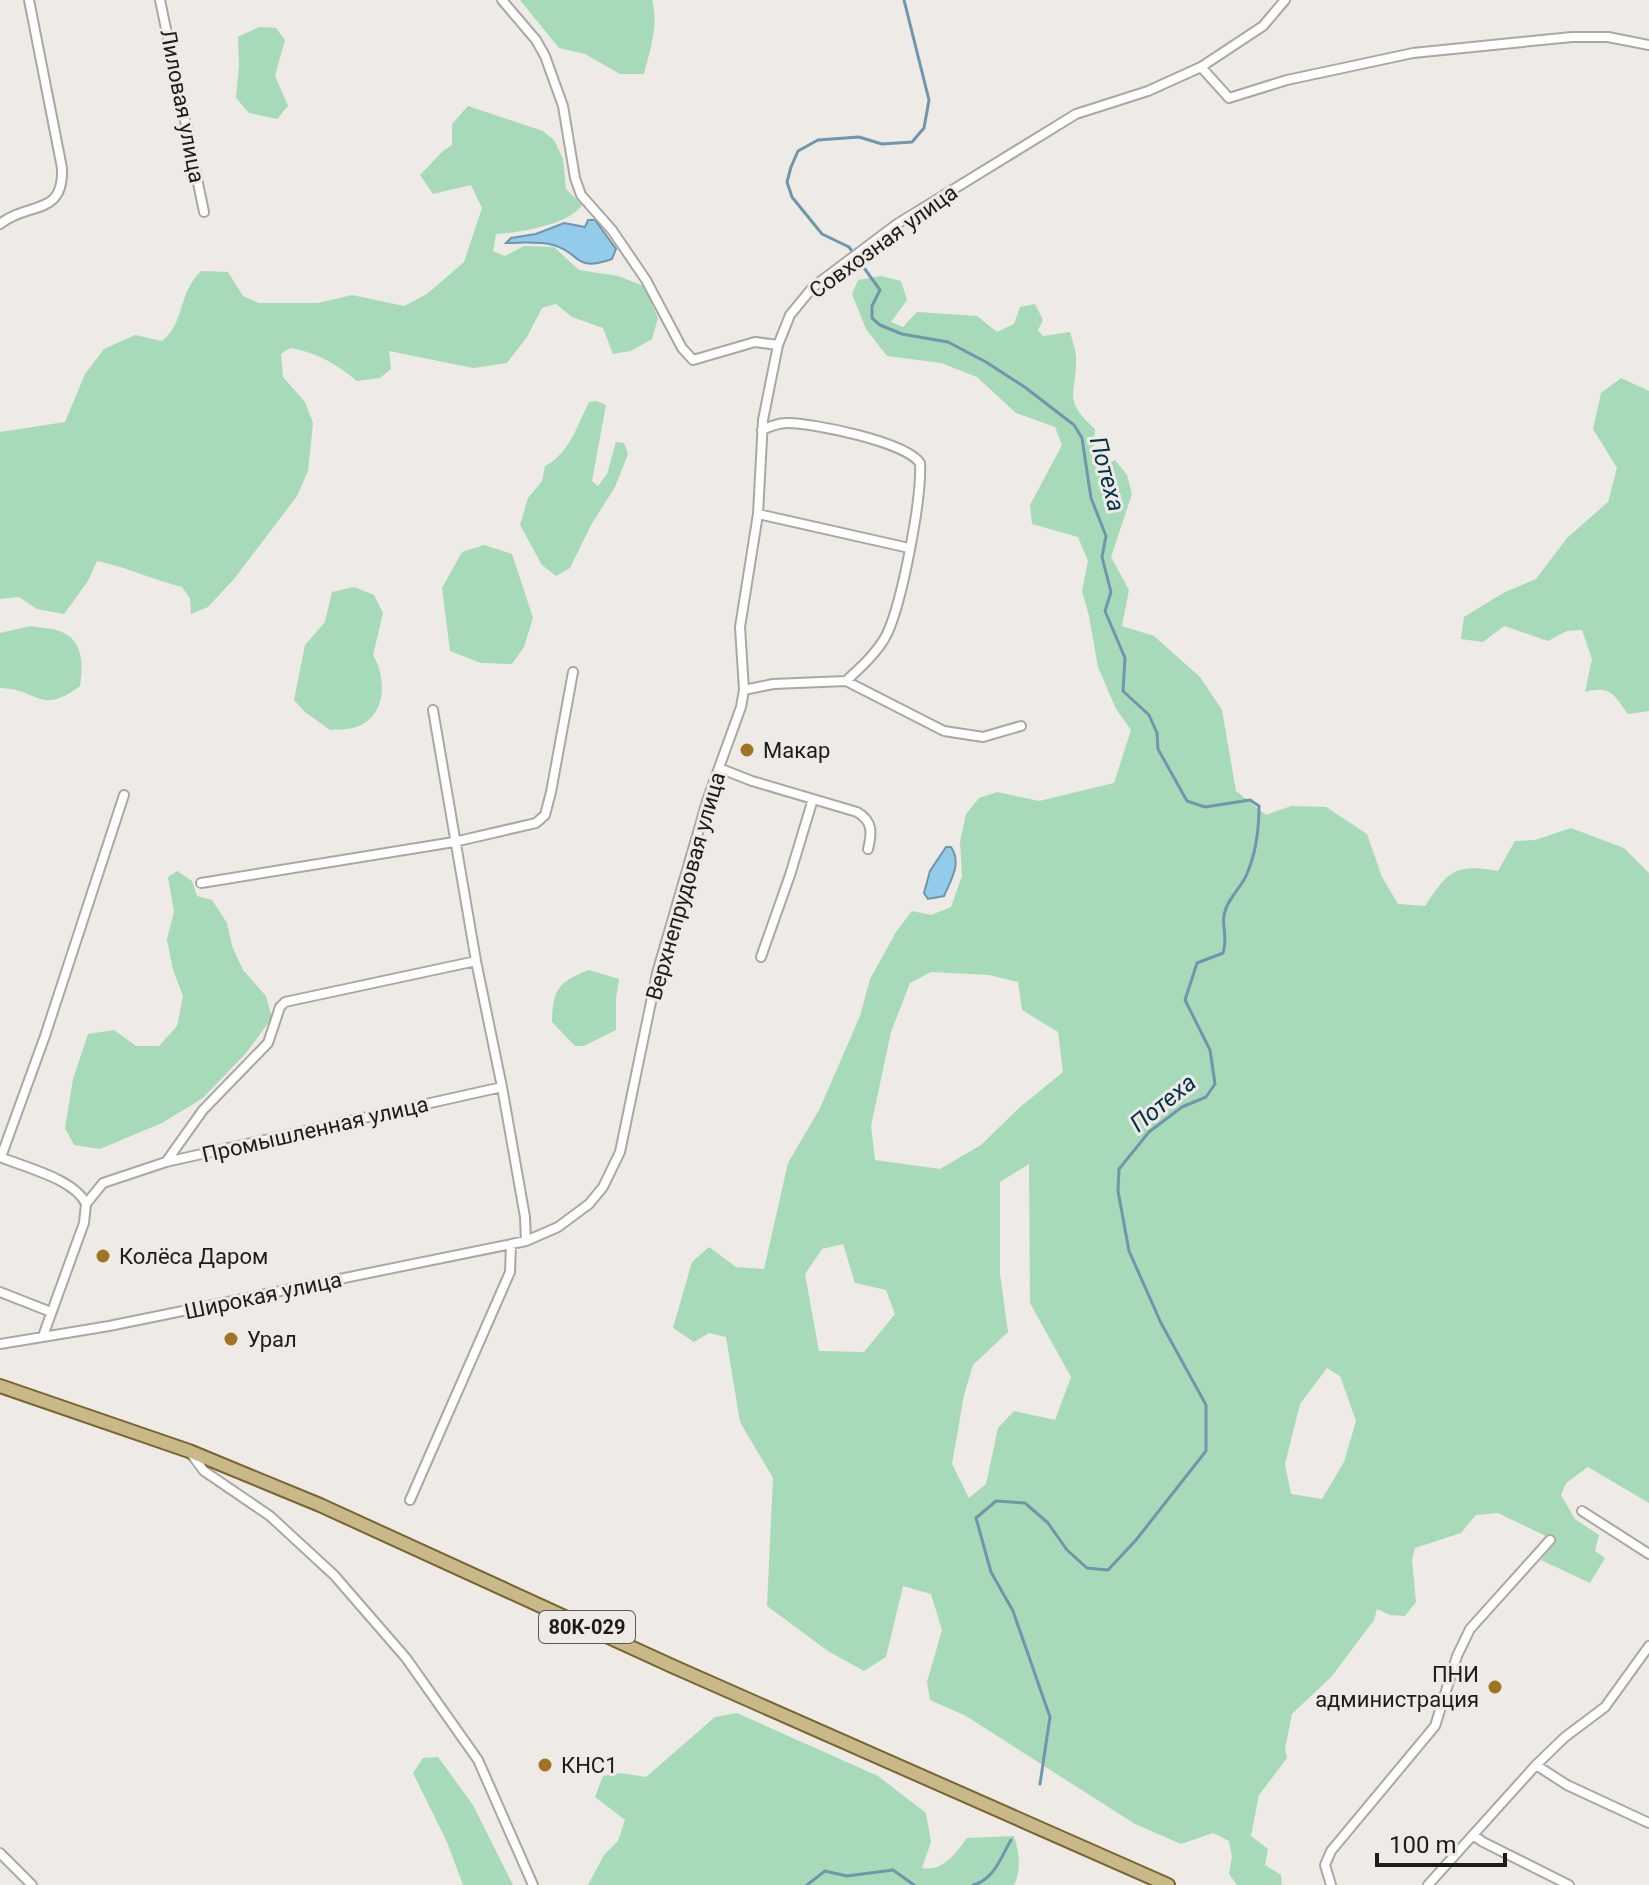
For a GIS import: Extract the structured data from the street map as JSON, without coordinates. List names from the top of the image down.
{
  "streets": {
    "main road": ["80К-029"],
    "street": [
      "Лиловая улица",
      "Совхозная улица",
      "Верхнепрудовая улица",
      "Промышленная улица",
      "Широкая улица"
    ]
  },
  "crossings": [
    ["Совхозная улица", "Верхнепрудовая улица"],
    ["Верхнепрудовая улица", "Широкая улица"]
  ],
  "water": ["Потеха"],
  "places": [
    "Макар",
    "Колёса Даром",
    "Урал",
    "ПНИ администрация",
    "КНС1"
  ],
  "scale_bar": "100 m"
}
